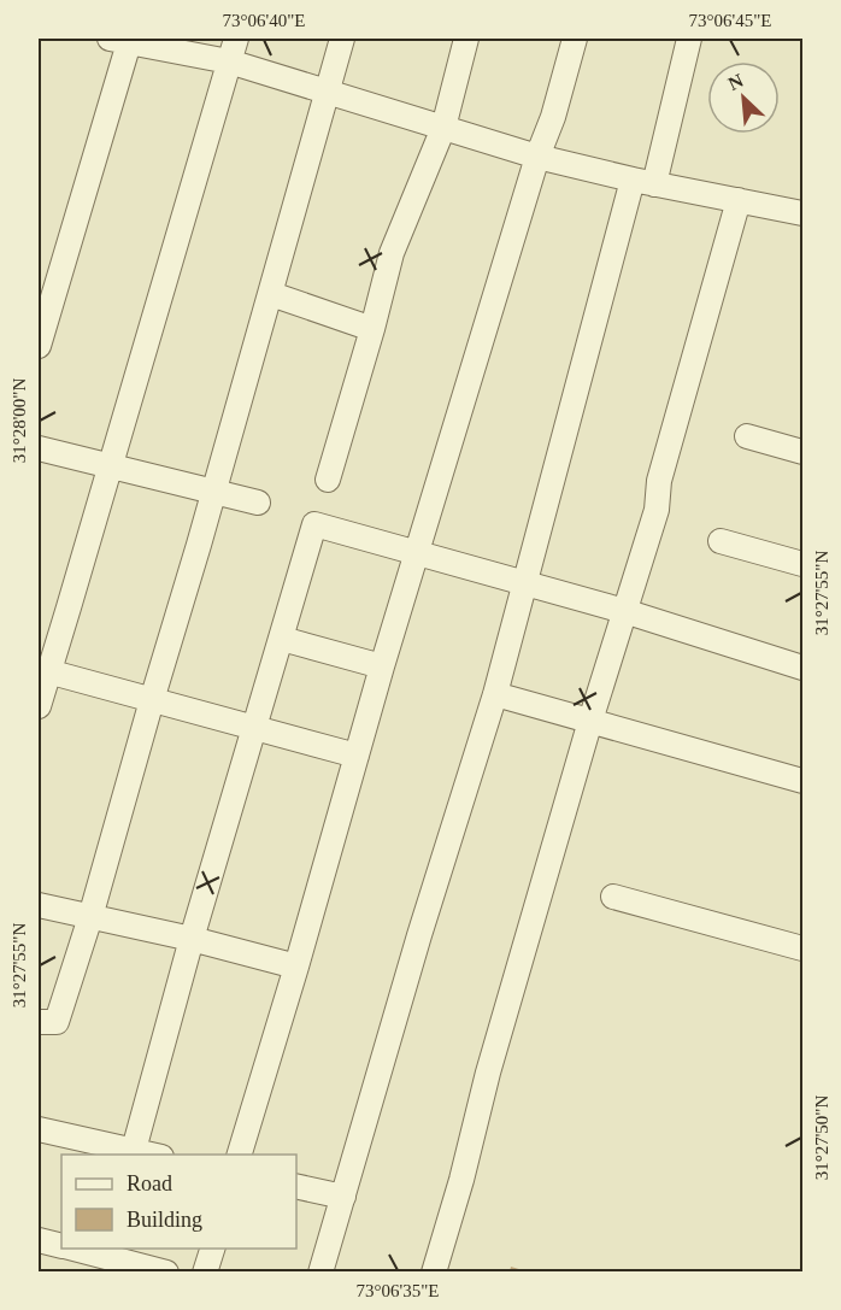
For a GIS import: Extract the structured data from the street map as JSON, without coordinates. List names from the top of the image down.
{
  "legend": ["Road", "Building"],
  "north": "top left",
  "coordinates": [
    "73°06'40\"E",
    "73°06'45\"E",
    "31°28'00\"N",
    "31°27'55\"N",
    "31°27'50\"N",
    "73°06'35\"E"
  ]
}
